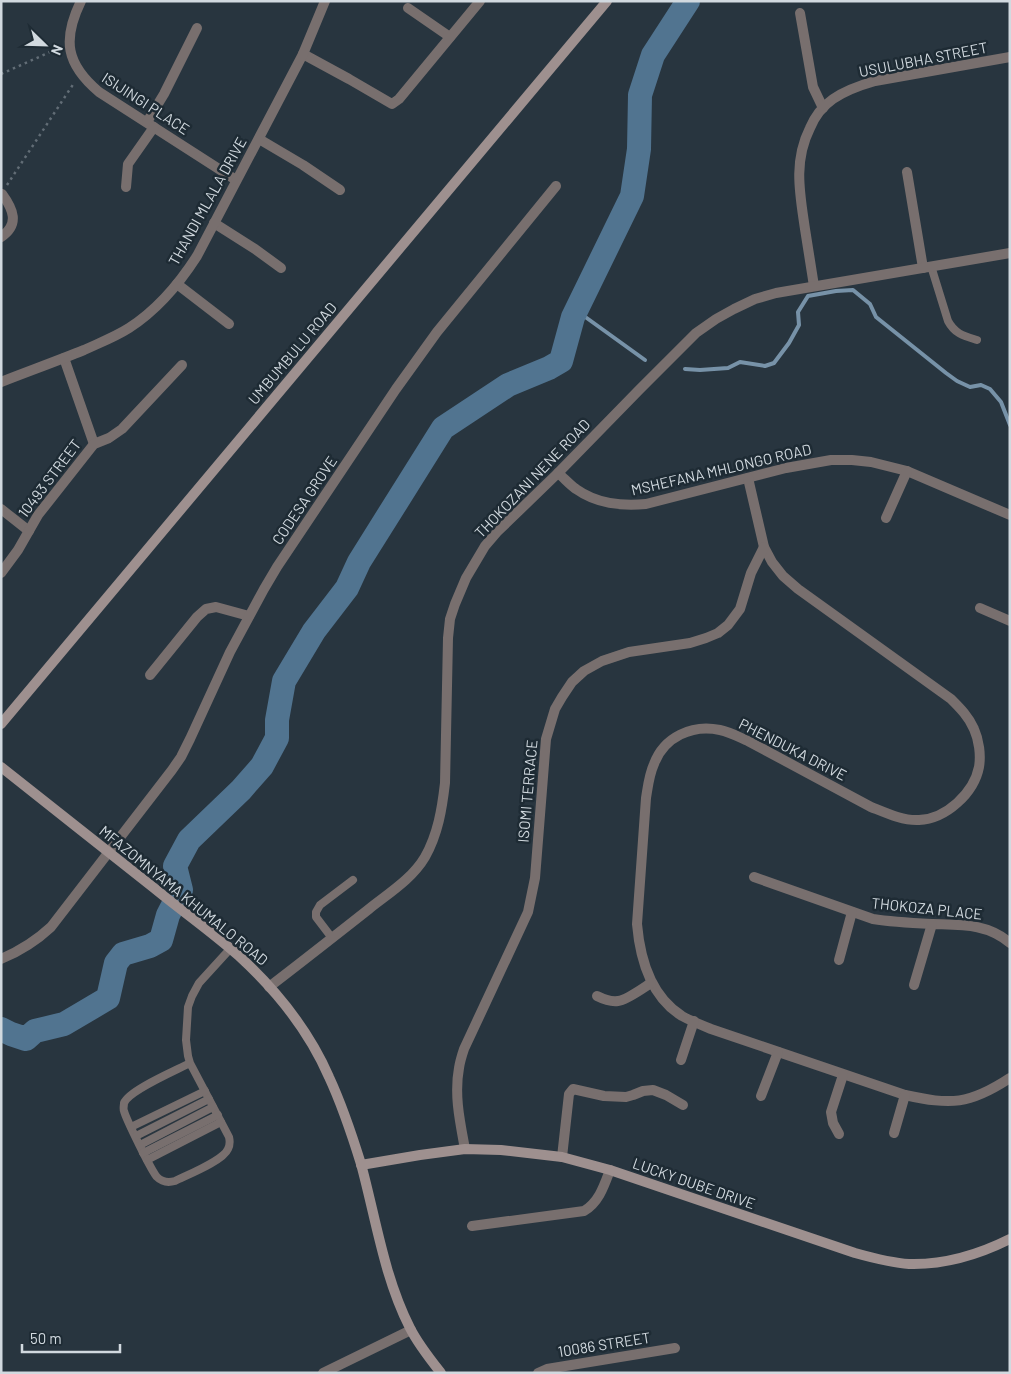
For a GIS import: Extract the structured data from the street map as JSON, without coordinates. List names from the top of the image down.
{
  "streets": {
    "street": [
      "USULUBHA STREET",
      "ISIJINGI PLACE",
      "THANDI MLALA DRIVE",
      "UMBUMBULU ROAD",
      "MSHEFANA MHLONGO ROAD",
      "10493 STREET",
      "THOKOZANI NENE ROAD",
      "CODESA GROVE",
      "PHENDUKA DRIVE",
      "ISOMI TERRACE",
      "MFAZOMNYAMA KHUMALO ROAD",
      "THOKOZA PLACE",
      "LUCKY DUBE DRIVE",
      "10086 STREET"
    ]
  },
  "crossings": [
    ["USULUBHA STREET", "THOKOZANI NENE ROAD"],
    ["ISIJINGI PLACE", "THANDI MLALA DRIVE"],
    ["THANDI MLALA DRIVE", "10493 STREET"],
    ["MSHEFANA MHLONGO ROAD", "THOKOZANI NENE ROAD"],
    ["MSHEFANA MHLONGO ROAD", "PHENDUKA DRIVE"],
    ["THOKOZANI NENE ROAD", "MFAZOMNYAMA KHUMALO ROAD"],
    ["CODESA GROVE", "MFAZOMNYAMA KHUMALO ROAD"],
    ["PHENDUKA DRIVE", "ISOMI TERRACE"],
    ["ISOMI TERRACE", "LUCKY DUBE DRIVE"],
    ["MFAZOMNYAMA KHUMALO ROAD", "LUCKY DUBE DRIVE"]
  ],
  "scale_bar": "50 m",
  "north": "bottom right"
}
